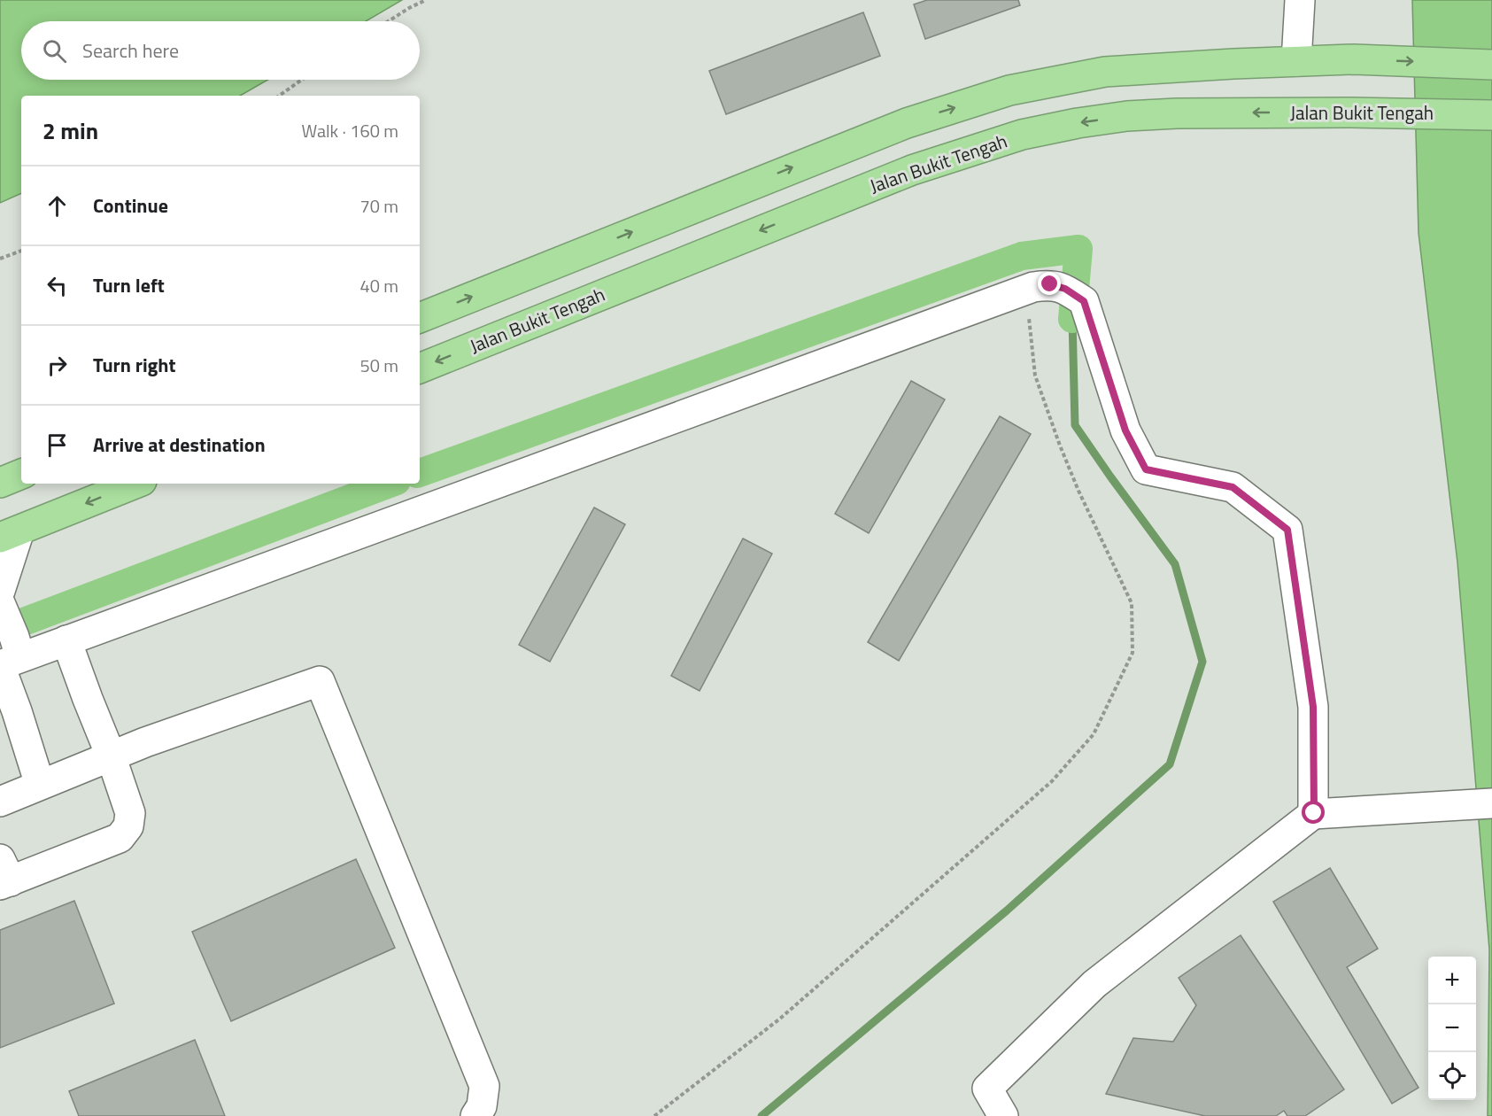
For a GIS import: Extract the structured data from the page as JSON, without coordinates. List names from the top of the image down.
{
  "streets": {
    "highway": ["Jalan Bukit Tengah"]
  },
  "page": {
    "search": "Search here",
    "heading": ["2 min", "Walk · 160 m"],
    "list": [
      ["Continue", "70 m"],
      ["Turn left", "40 m"],
      ["Turn right", "50 m"],
      "Arrive at destination"
    ],
    "map_buttons": ["+", "−"]
  }
}
